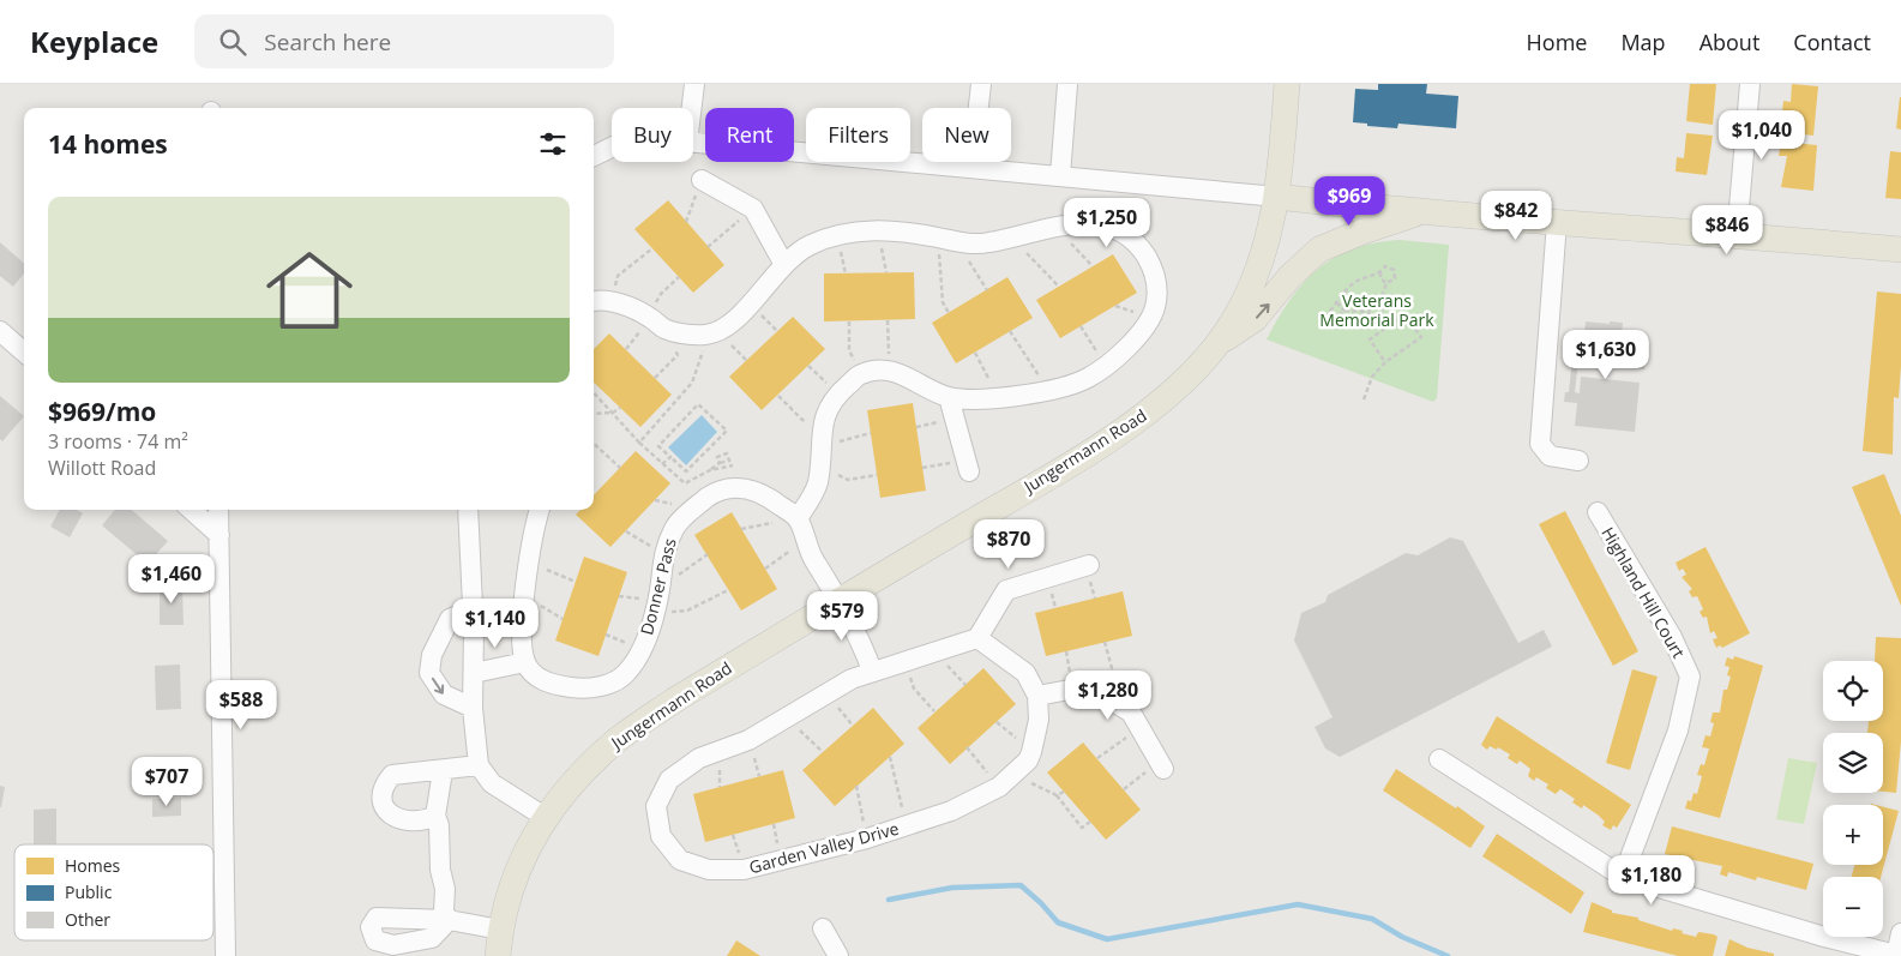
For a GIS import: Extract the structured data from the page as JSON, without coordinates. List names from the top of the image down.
{
  "streets": {
    "main road": ["Jungermann Road"],
    "street": ["Donner Pass", "Highland Hill Court", "Garden Valley Drive"]
  },
  "crossings": [
    ["Jungermann Road", "Donner Pass"]
  ],
  "parks": ["Veterans Memorial Park"],
  "legend": ["Homes", "Public", "Other"],
  "page": {
    "header": "Keyplace",
    "search": "Search here",
    "nav": [
      "Home",
      "Map",
      "About",
      "Contact"
    ],
    "chip": [
      "Buy",
      "Rent",
      "Filters",
      "New"
    ],
    "heading": "14 homes",
    "price": [
      "$1,040",
      "$969",
      "$842",
      "$1,250",
      "$846",
      "$1,630",
      "$870",
      "$1,460",
      "$579",
      "$1,140",
      "$1,280",
      "$588",
      "$707",
      "$1,180"
    ],
    "list": [
      {
        "name": "$969/mo",
        "note": "3 rooms · 74 m² · Willott Road"
      }
    ],
    "map_buttons": ["+", "−"]
  }
}
